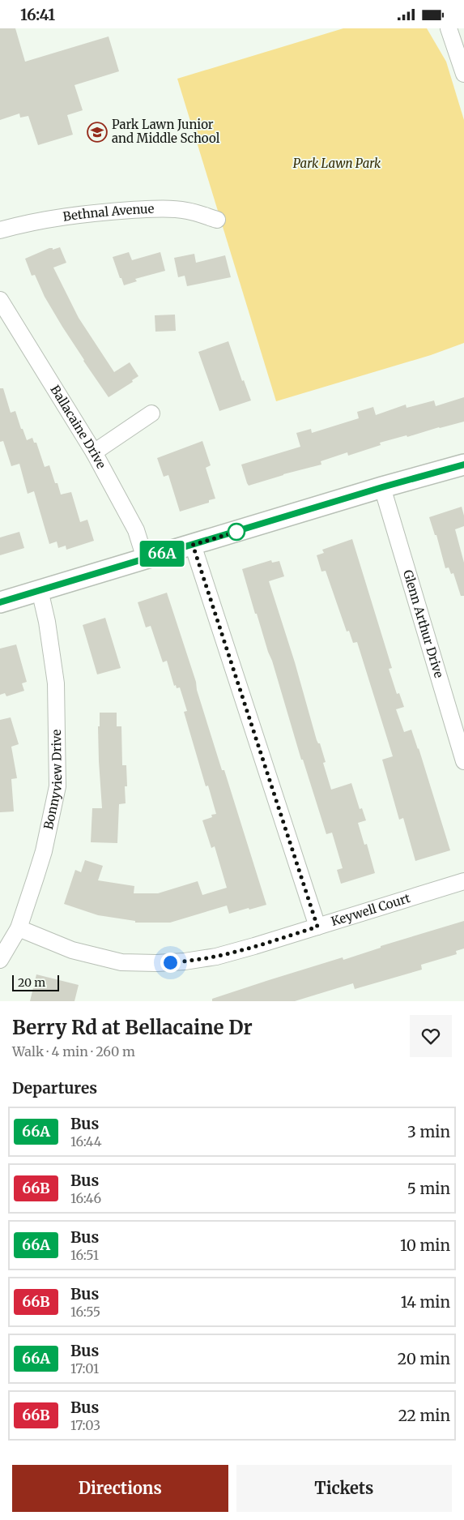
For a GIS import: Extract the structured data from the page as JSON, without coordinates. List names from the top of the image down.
{
  "streets": {
    "street": [
      "Bethnal Avenue",
      "Ballacaine Drive",
      "Glenn Arthur Drive",
      "Bonnyview Drive",
      "Keywell Court"
    ]
  },
  "crossings": [
    ["Bonnyview Drive", "Keywell Court"]
  ],
  "parks": ["Park Lawn Park"],
  "places": {
    "school or university": ["Park Lawn Junior and Middle School"]
  },
  "lines": ["bus line 66A"],
  "scale_bar": "20 m",
  "page": {
    "status": "16:41",
    "on_map": "66A",
    "scale": "20 m",
    "heading": [
      ["Berry Rd at Bellacaine Dr", "Walk · 4 min · 260 m"],
      "Departures"
    ],
    "list": [
      {
        "mark": "66A",
        "name": "Bus",
        "note": "16:44",
        "value": "3 min"
      },
      {
        "mark": "66B",
        "name": "Bus",
        "note": "16:46",
        "value": "5 min"
      },
      {
        "mark": "66A",
        "name": "Bus",
        "note": "16:51",
        "value": "10 min"
      },
      {
        "mark": "66B",
        "name": "Bus",
        "note": "16:55",
        "value": "14 min"
      },
      {
        "mark": "66A",
        "name": "Bus",
        "note": "17:01",
        "value": "20 min"
      },
      {
        "mark": "66B",
        "name": "Bus",
        "note": "17:03",
        "value": "22 min"
      }
    ],
    "buttons": ["Directions", "Tickets"]
  }
}
